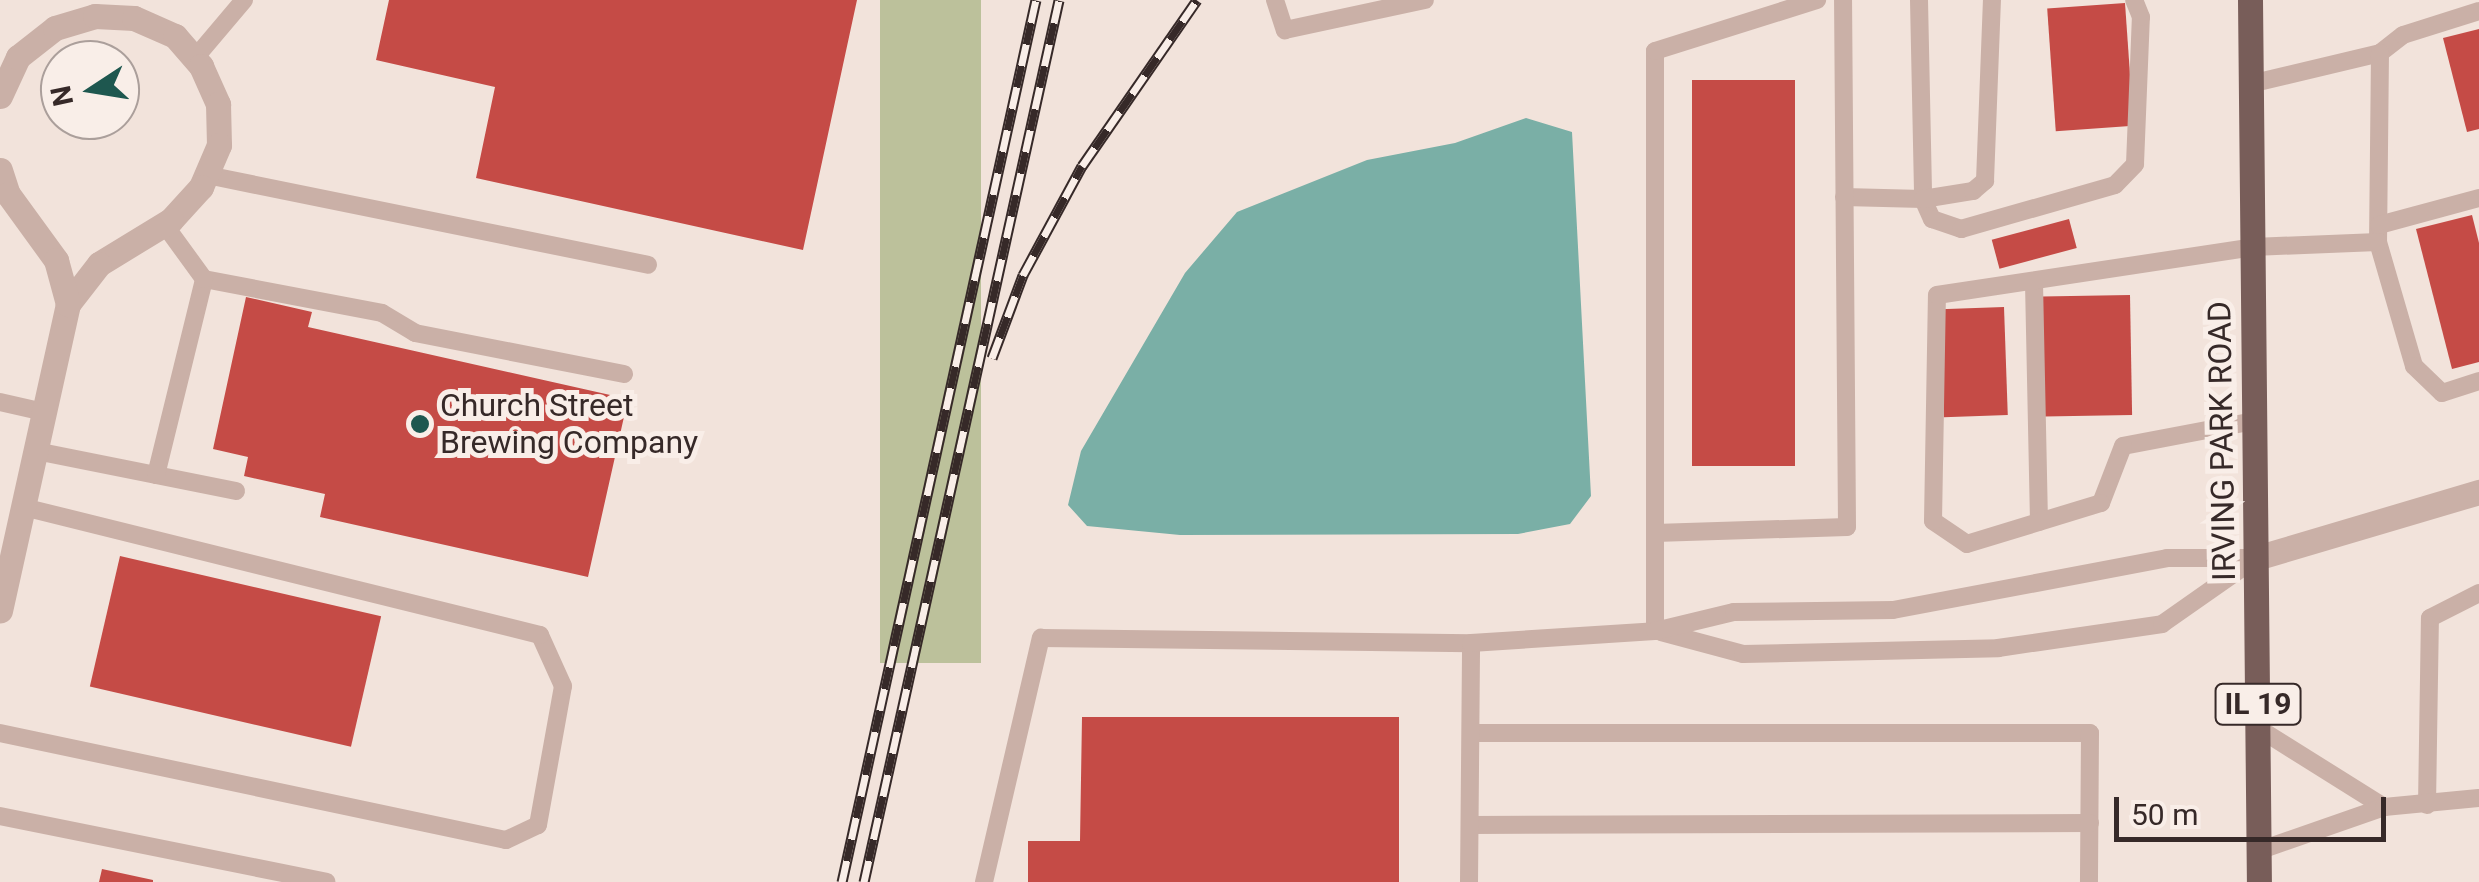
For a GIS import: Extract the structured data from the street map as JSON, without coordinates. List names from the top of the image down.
{
  "streets": {
    "main road": ["IRVING PARK ROAD", "IL 19"]
  },
  "places": ["Church Street Brewing Company"],
  "scale_bar": "50 m",
  "north": "left"
}
